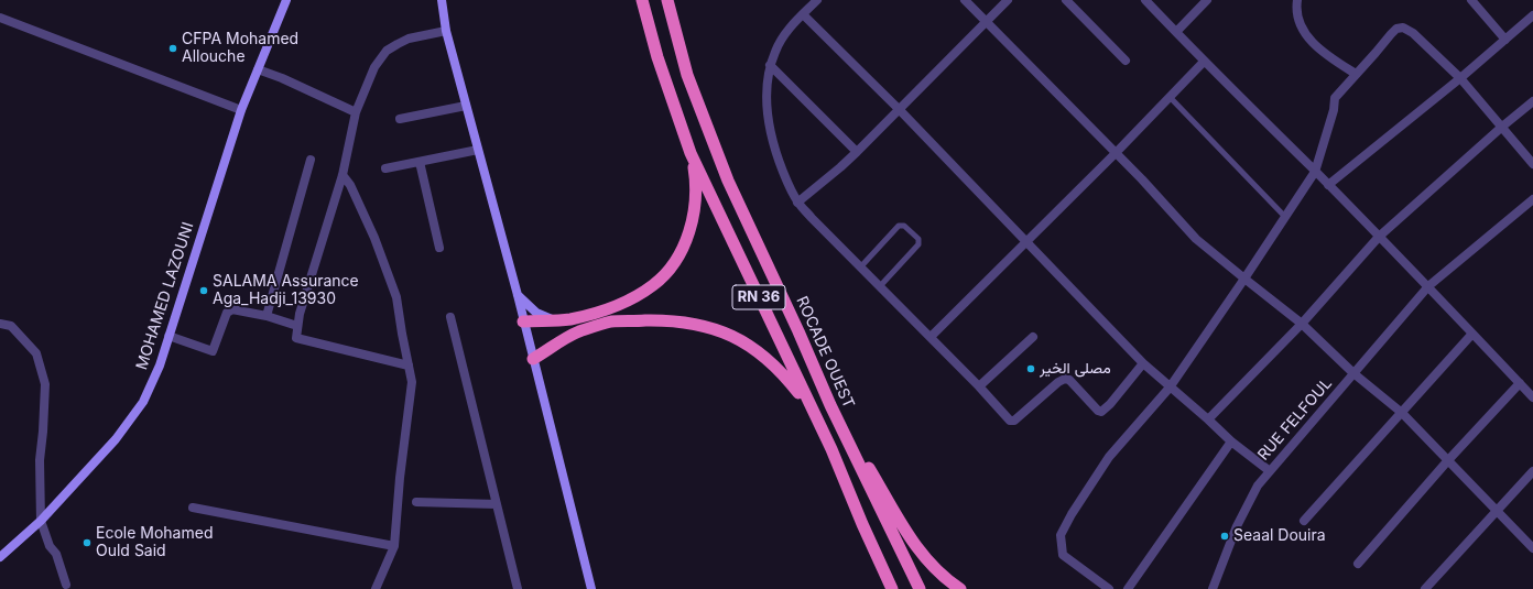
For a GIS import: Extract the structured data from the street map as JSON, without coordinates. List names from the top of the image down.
{
  "streets": {
    "highway": ["RN 36", "ROCADE OUEST"],
    "main road": ["MOHAMED LAZOUNI"],
    "street": ["RUE FELFOUL"]
  },
  "places": [
    "CFPA Mohamed Allouche",
    "SALAMA Assurance Aga_Hadji_13930",
    "مصلى الخير",
    "Seaal Douira",
    "Ecole Mohamed Ould Said"
  ]
}
